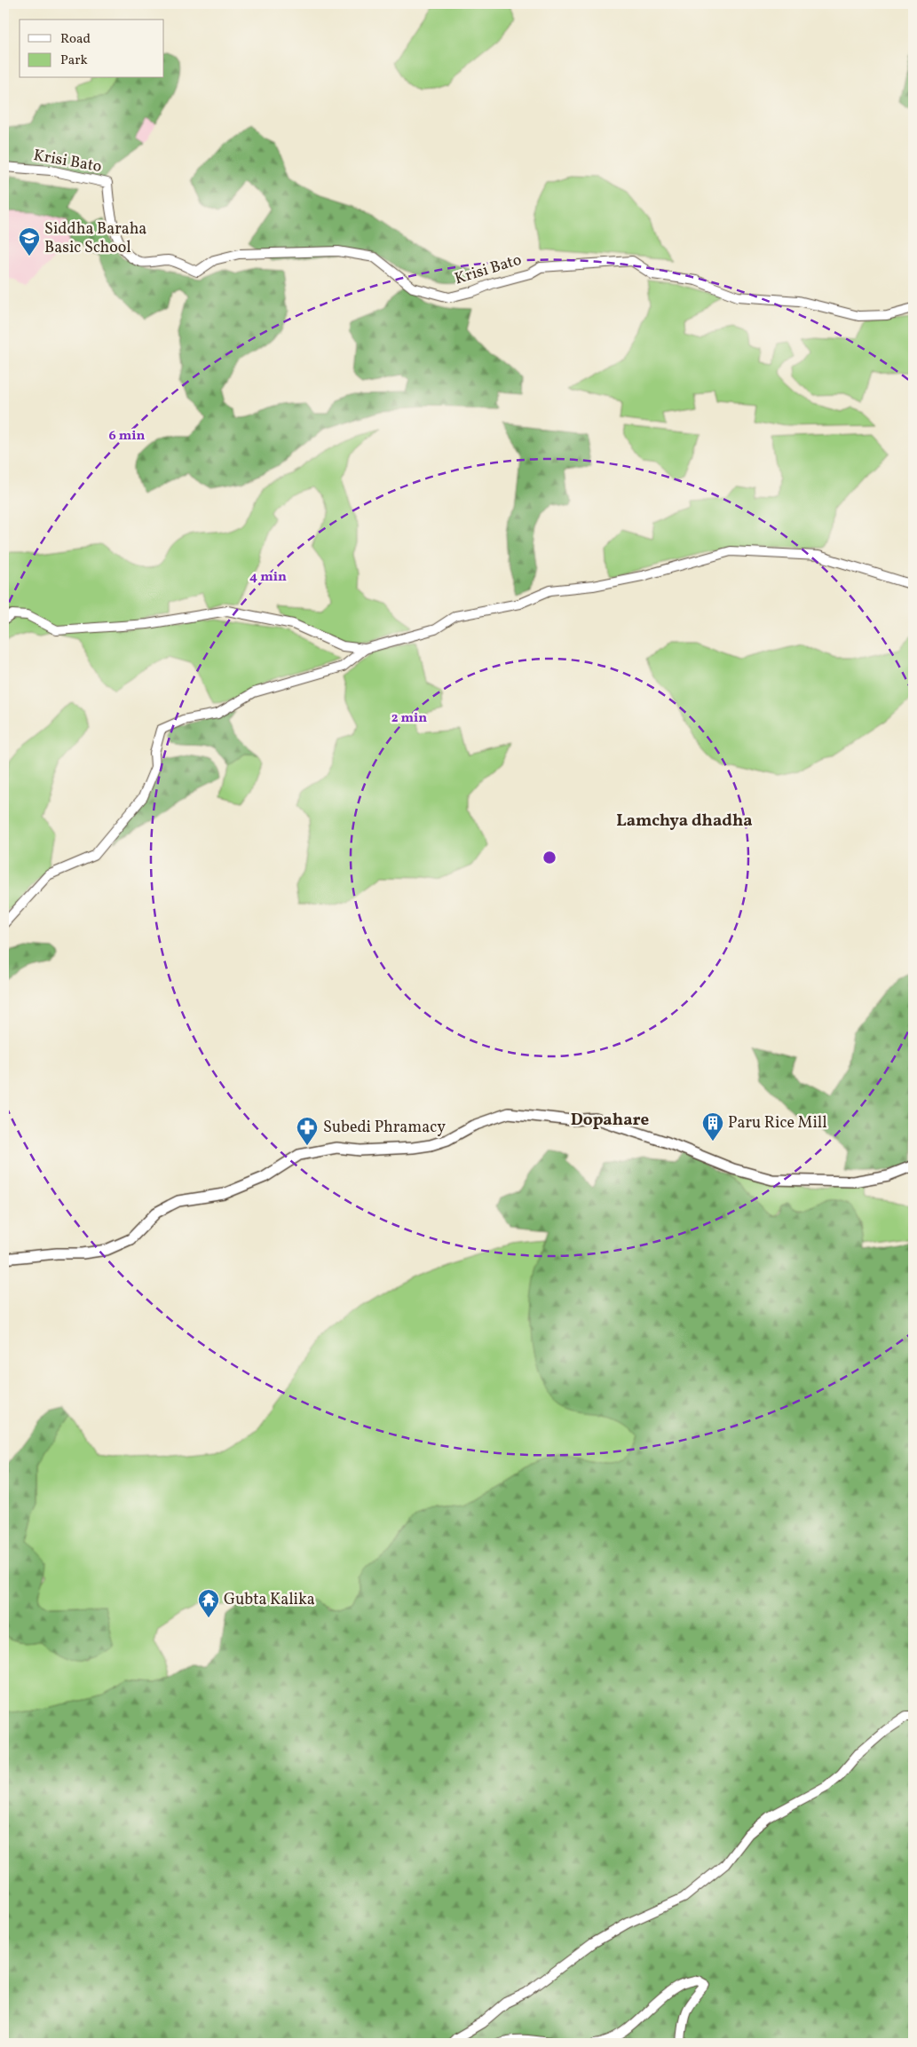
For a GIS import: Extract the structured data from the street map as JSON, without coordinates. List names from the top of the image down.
{
  "streets": {
    "street": ["Krisi Bato"]
  },
  "districts": ["Lamchya dhadha", "Dopahare"],
  "places": {
    "school or university": ["Siddha Baraha Basic School"],
    "building": ["Paru Rice Mill"],
    "pharmacy": ["Subedi Phramacy"],
    "temple": ["Gubta Kalika"]
  },
  "legend": ["Road", "Park"],
  "rings": ["6 min", "4 min", "2 min"]
}
